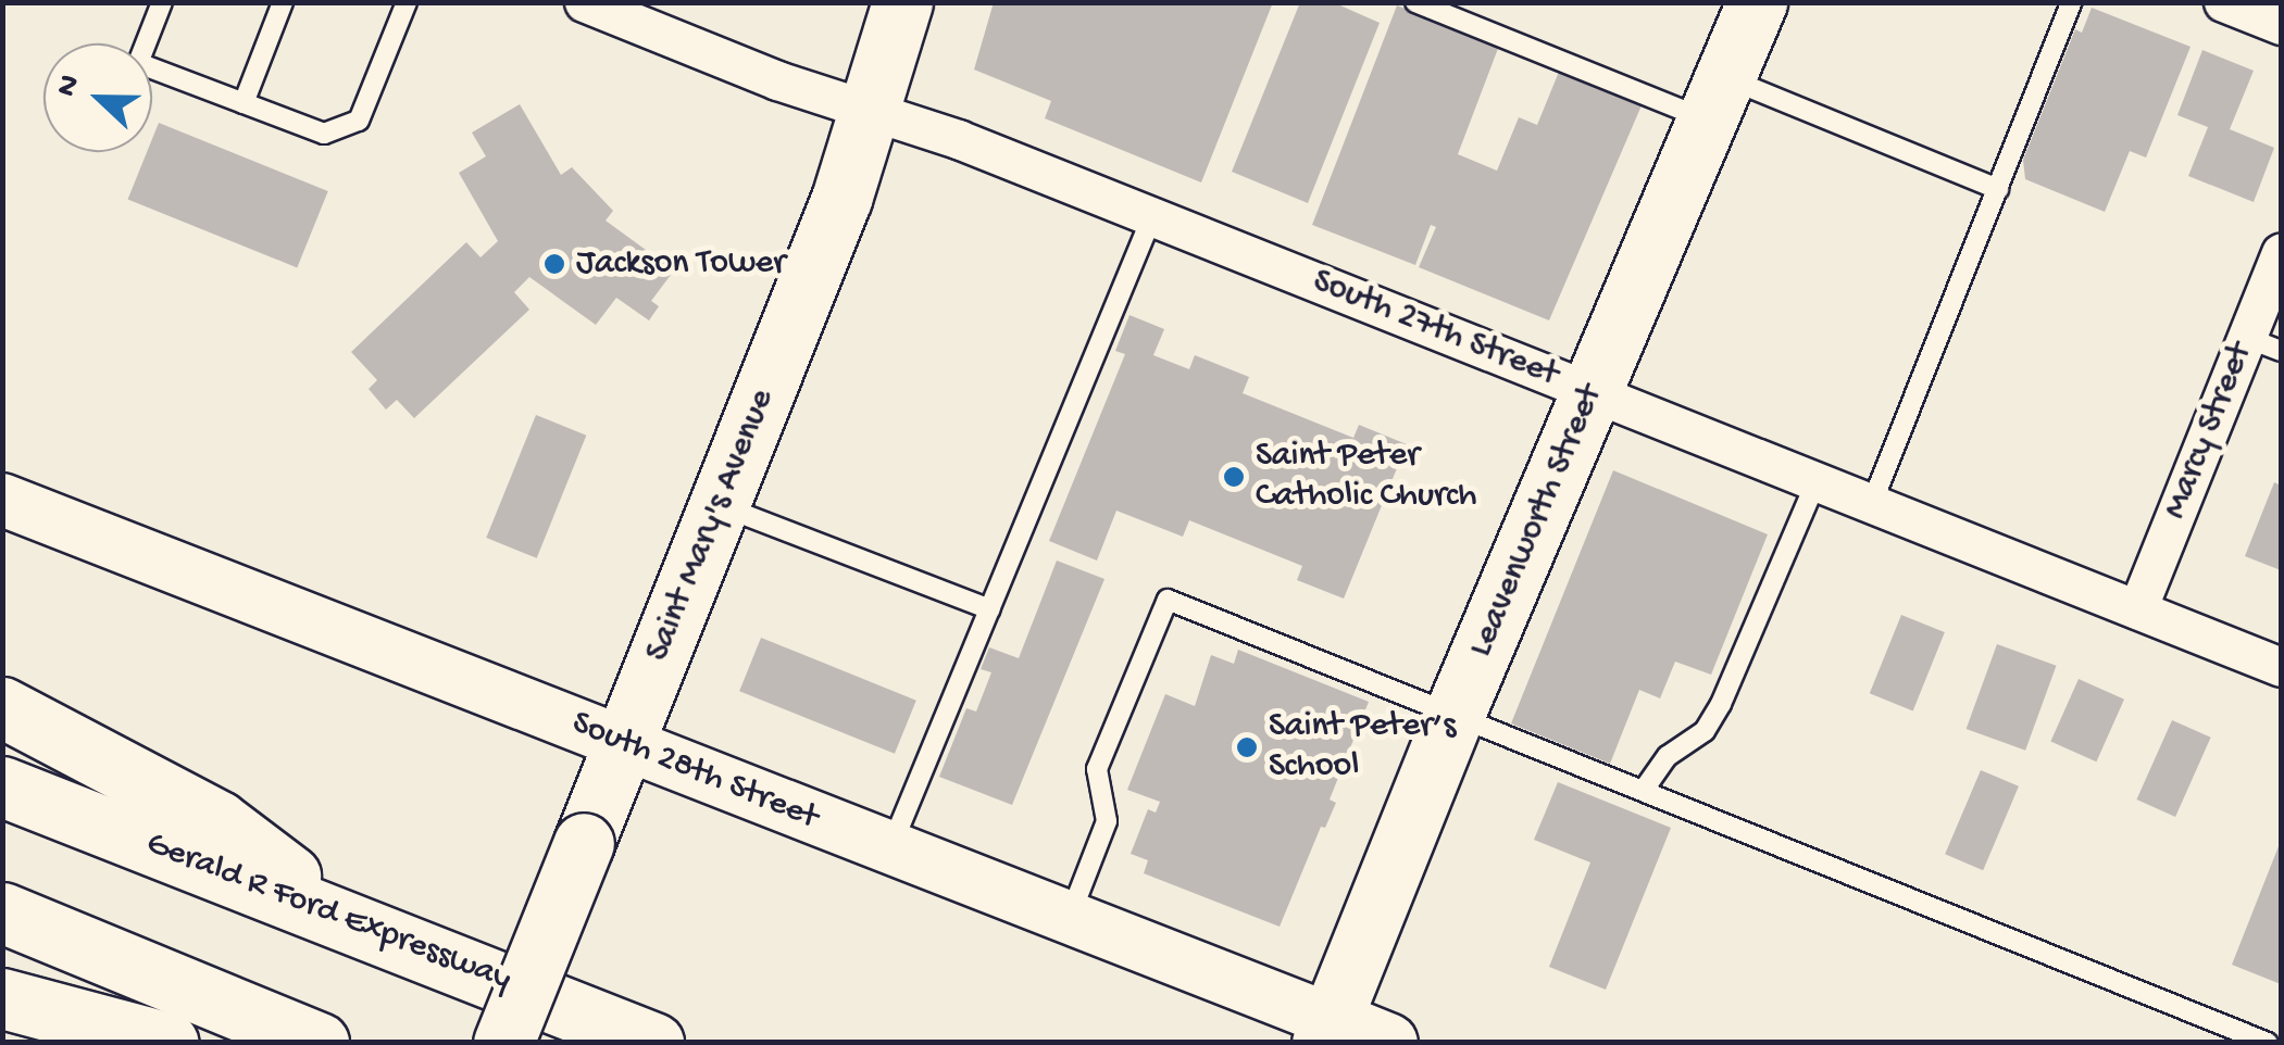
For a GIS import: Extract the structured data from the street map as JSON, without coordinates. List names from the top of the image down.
{
  "streets": {
    "main road": [
      "Leavenworth Street",
      "Saint Mary's Avenue",
      "South 28th Street",
      "Gerald R Ford Expressway"
    ],
    "street": ["South 27th Street", "Marcy Street"]
  },
  "crossings": [
    ["South 27th Street", "Marcy Street"],
    ["South 27th Street", "Leavenworth Street"],
    ["South 27th Street", "Saint Mary's Avenue"],
    ["Leavenworth Street", "South 28th Street"],
    ["Saint Mary's Avenue", "South 28th Street"]
  ],
  "places": ["Jackson Tower", "Saint Peter Catholic Church", "Saint Peter’s School"],
  "north": "left"
}
